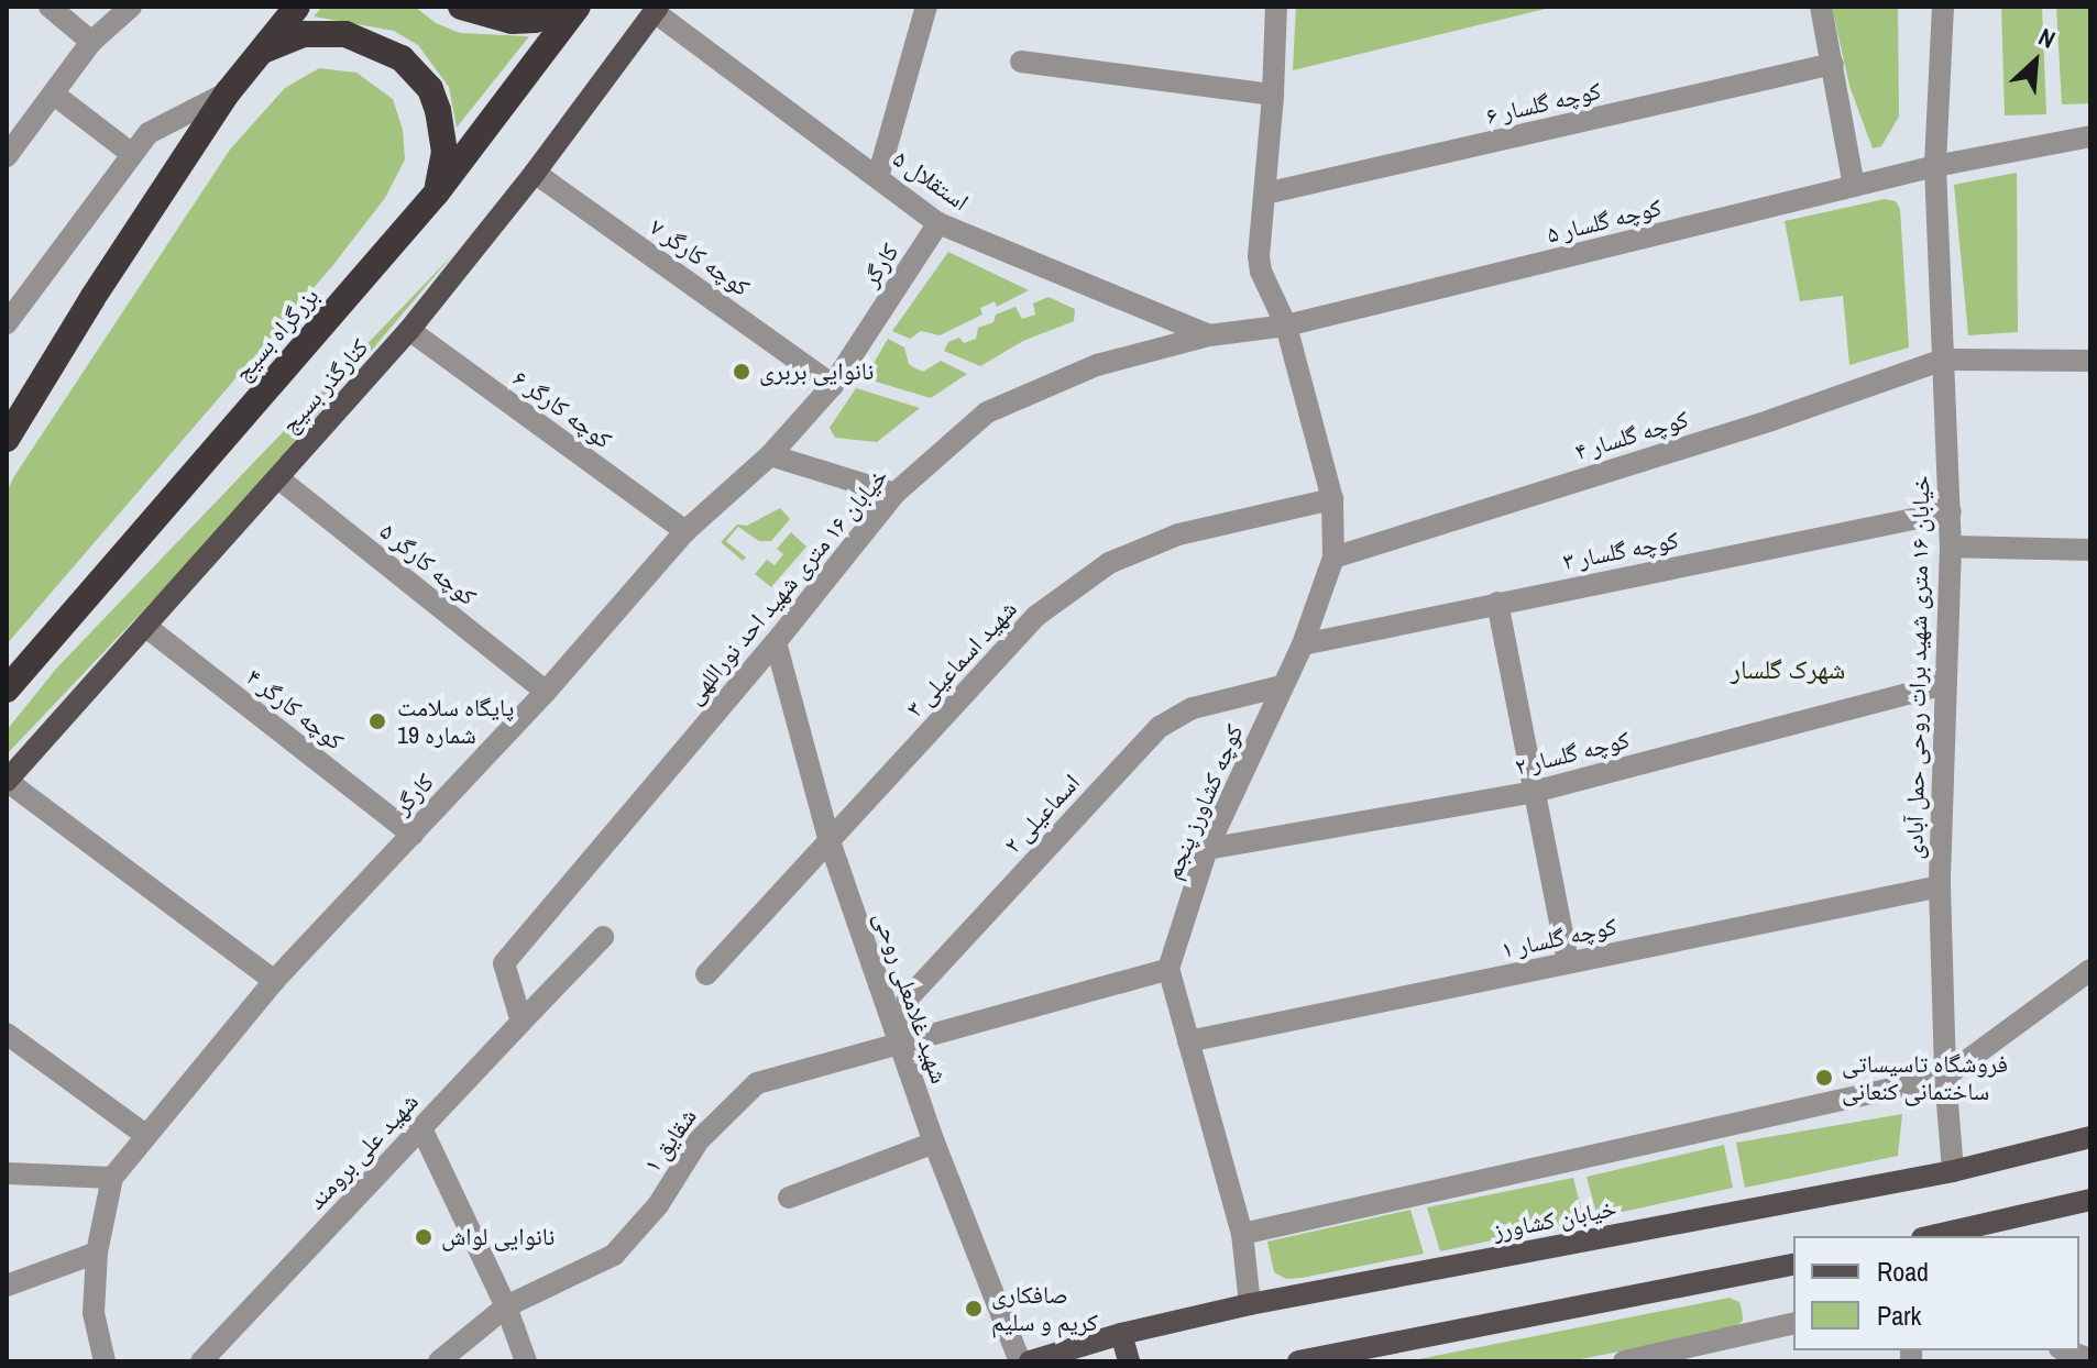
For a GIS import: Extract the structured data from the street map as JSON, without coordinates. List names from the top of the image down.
{
  "streets": {
    "highway": ["بزرگراه بسیج"],
    "main road": ["کنارگذر بسیج", "خیابان کشاورز"],
    "street": [
      "کوچه گلسار ۶",
      "استقلال ۵",
      "کوچه گلسار ۵",
      "کوچه کارگر ۷",
      "کارگر",
      "کوچه کارگر ۶",
      "کوچه گلسار ۴",
      "کوچه گلسار ۳",
      "کوچه کارگر ۵",
      "خیابان ۱۶ متری شهید احد نوراللهی",
      "شهید اسماعیلی ۳",
      "خیابان ۱۶ متری شهید برات روحی حمل آبادی",
      "کوچه کارگر ۴",
      "کوچه گلسار ۲",
      "کوچه کشاورز پنجم",
      "اسماعیلی ۲",
      "کوچه گلسار ۱",
      "شهید غلامعلی روحی",
      "شقایق ۱",
      "شهید علی برومند"
    ]
  },
  "crossings": [
    ["کوچه گلسار ۶", "کوچه کشاورز پنجم"],
    ["استقلال ۵", "کارگر"],
    ["استقلال ۵", "کنارگذر بسیج"],
    ["استقلال ۵", "خیابان ۱۶ متری شهید احد نوراللهی"],
    ["کوچه گلسار ۵", "خیابان ۱۶ متری شهید احد نوراللهی"],
    ["کوچه گلسار ۵", "خیابان ۱۶ متری شهید برات روحی حمل آبادی"],
    ["کوچه گلسار ۵", "کوچه کشاورز پنجم"],
    ["کوچه کارگر ۷", "کارگر"],
    ["کوچه کارگر ۷", "کنارگذر بسیج"],
    ["کارگر", "کوچه کارگر ۶"],
    ["کارگر", "کوچه کارگر ۵"],
    ["کارگر", "کوچه کارگر ۴"],
    ["کنارگذر بسیج", "کوچه کارگر ۶"],
    ["کنارگذر بسیج", "کوچه کارگر ۵"],
    ["کنارگذر بسیج", "کوچه کارگر ۴"],
    ["کوچه گلسار ۴", "خیابان ۱۶ متری شهید برات روحی حمل آبادی"],
    ["کوچه گلسار ۴", "کوچه کشاورز پنجم"],
    ["کوچه گلسار ۳", "خیابان ۱۶ متری شهید برات روحی حمل آبادی"],
    ["کوچه گلسار ۳", "کوچه کشاورز پنجم"],
    ["خیابان ۱۶ متری شهید احد نوراللهی", "کوچه کشاورز پنجم"],
    ["خیابان ۱۶ متری شهید احد نوراللهی", "شهید غلامعلی روحی"],
    ["خیابان ۱۶ متری شهید احد نوراللهی", "شهید علی برومند"],
    ["شهید اسماعیلی ۳", "کوچه کشاورز پنجم"],
    ["شهید اسماعیلی ۳", "شهید غلامعلی روحی"],
    ["خیابان ۱۶ متری شهید برات روحی حمل آبادی", "کوچه گلسار ۲"],
    ["خیابان ۱۶ متری شهید برات روحی حمل آبادی", "کوچه گلسار ۱"],
    ["خیابان ۱۶ متری شهید برات روحی حمل آبادی", "خیابان کشاورز"],
    ["کوچه گلسار ۲", "کوچه کشاورز پنجم"],
    ["کوچه کشاورز پنجم", "اسماعیلی ۲"],
    ["کوچه کشاورز پنجم", "شقایق ۱"],
    ["اسماعیلی ۲", "شهید غلامعلی روحی"],
    ["اسماعیلی ۲", "شقایق ۱"],
    ["شهید غلامعلی روحی", "شقایق ۱"]
  ],
  "districts": ["شهرک گلسار"],
  "places": [
    "نانوایی بربری",
    "پایگاه سلامت شماره 19",
    "فروشگاه تاسیساتی ساختمانی کنعانی",
    "نانوایی لواش",
    "صافکاری کریم و سلیم"
  ],
  "legend": ["Road", "Park"],
  "north": "top right"
}
